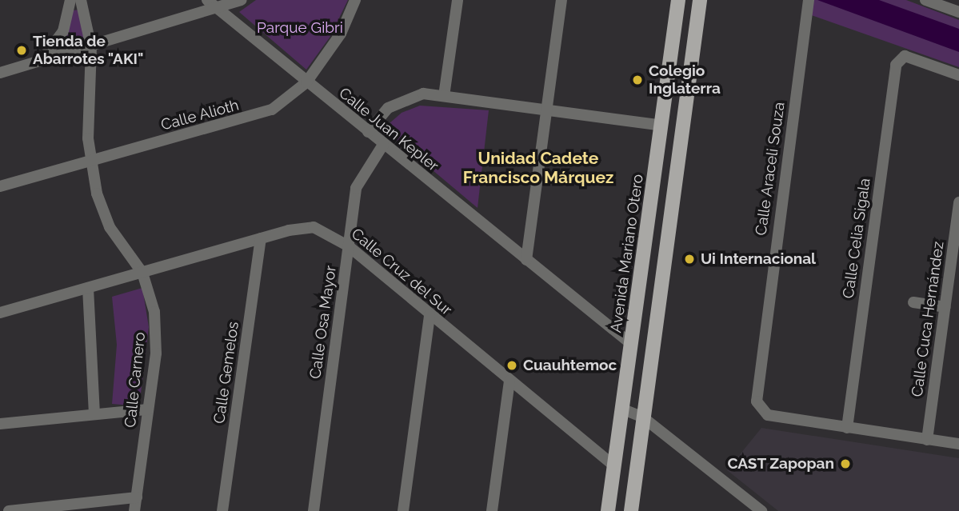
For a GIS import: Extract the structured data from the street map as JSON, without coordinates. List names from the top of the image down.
{
  "streets": {
    "main road": ["Avenida Mariano Otero"],
    "street": [
      "Calle Alioth",
      "Calle Juan Kepler",
      "Calle Araceli Souza",
      "Calle Celia Sigala",
      "Calle Cruz del Sur",
      "Calle Cuca Hernández",
      "Calle Osa Mayor",
      "Calle Gemelos",
      "Calle Carnero"
    ]
  },
  "crossings": [
    ["Calle Alioth", "Calle Juan Kepler"],
    ["Calle Alioth", "Calle Carnero"],
    ["Calle Juan Kepler", "Avenida Mariano Otero"],
    ["Calle Juan Kepler", "Calle Osa Mayor"],
    ["Calle Araceli Souza", "Calle Celia Sigala"],
    ["Avenida Mariano Otero", "Calle Cruz del Sur"],
    ["Calle Cruz del Sur", "Calle Osa Mayor"],
    ["Calle Cruz del Sur", "Calle Gemelos"],
    ["Calle Cruz del Sur", "Calle Carnero"]
  ],
  "districts": ["Unidad Cadete Francisco Márquez"],
  "parks": ["Parque Gibri"],
  "places": [
    "Tienda de Abarrotes \"AKI\"",
    "Colegio Inglaterra",
    "Ui Internacional",
    "Cuauhtemoc",
    "CAST Zapopan"
  ]
}
